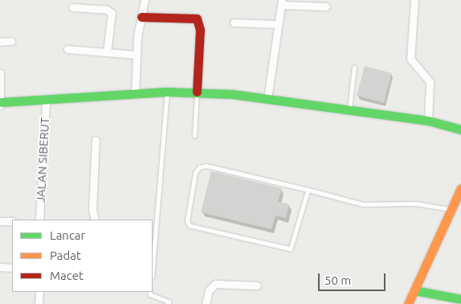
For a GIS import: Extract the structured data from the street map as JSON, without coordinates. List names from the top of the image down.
{
  "streets": {
    "street": ["JALAN SIBERUT"]
  },
  "legend": ["Lancar", "Padat", "Macet"],
  "scale_bar": "50 m"
}
